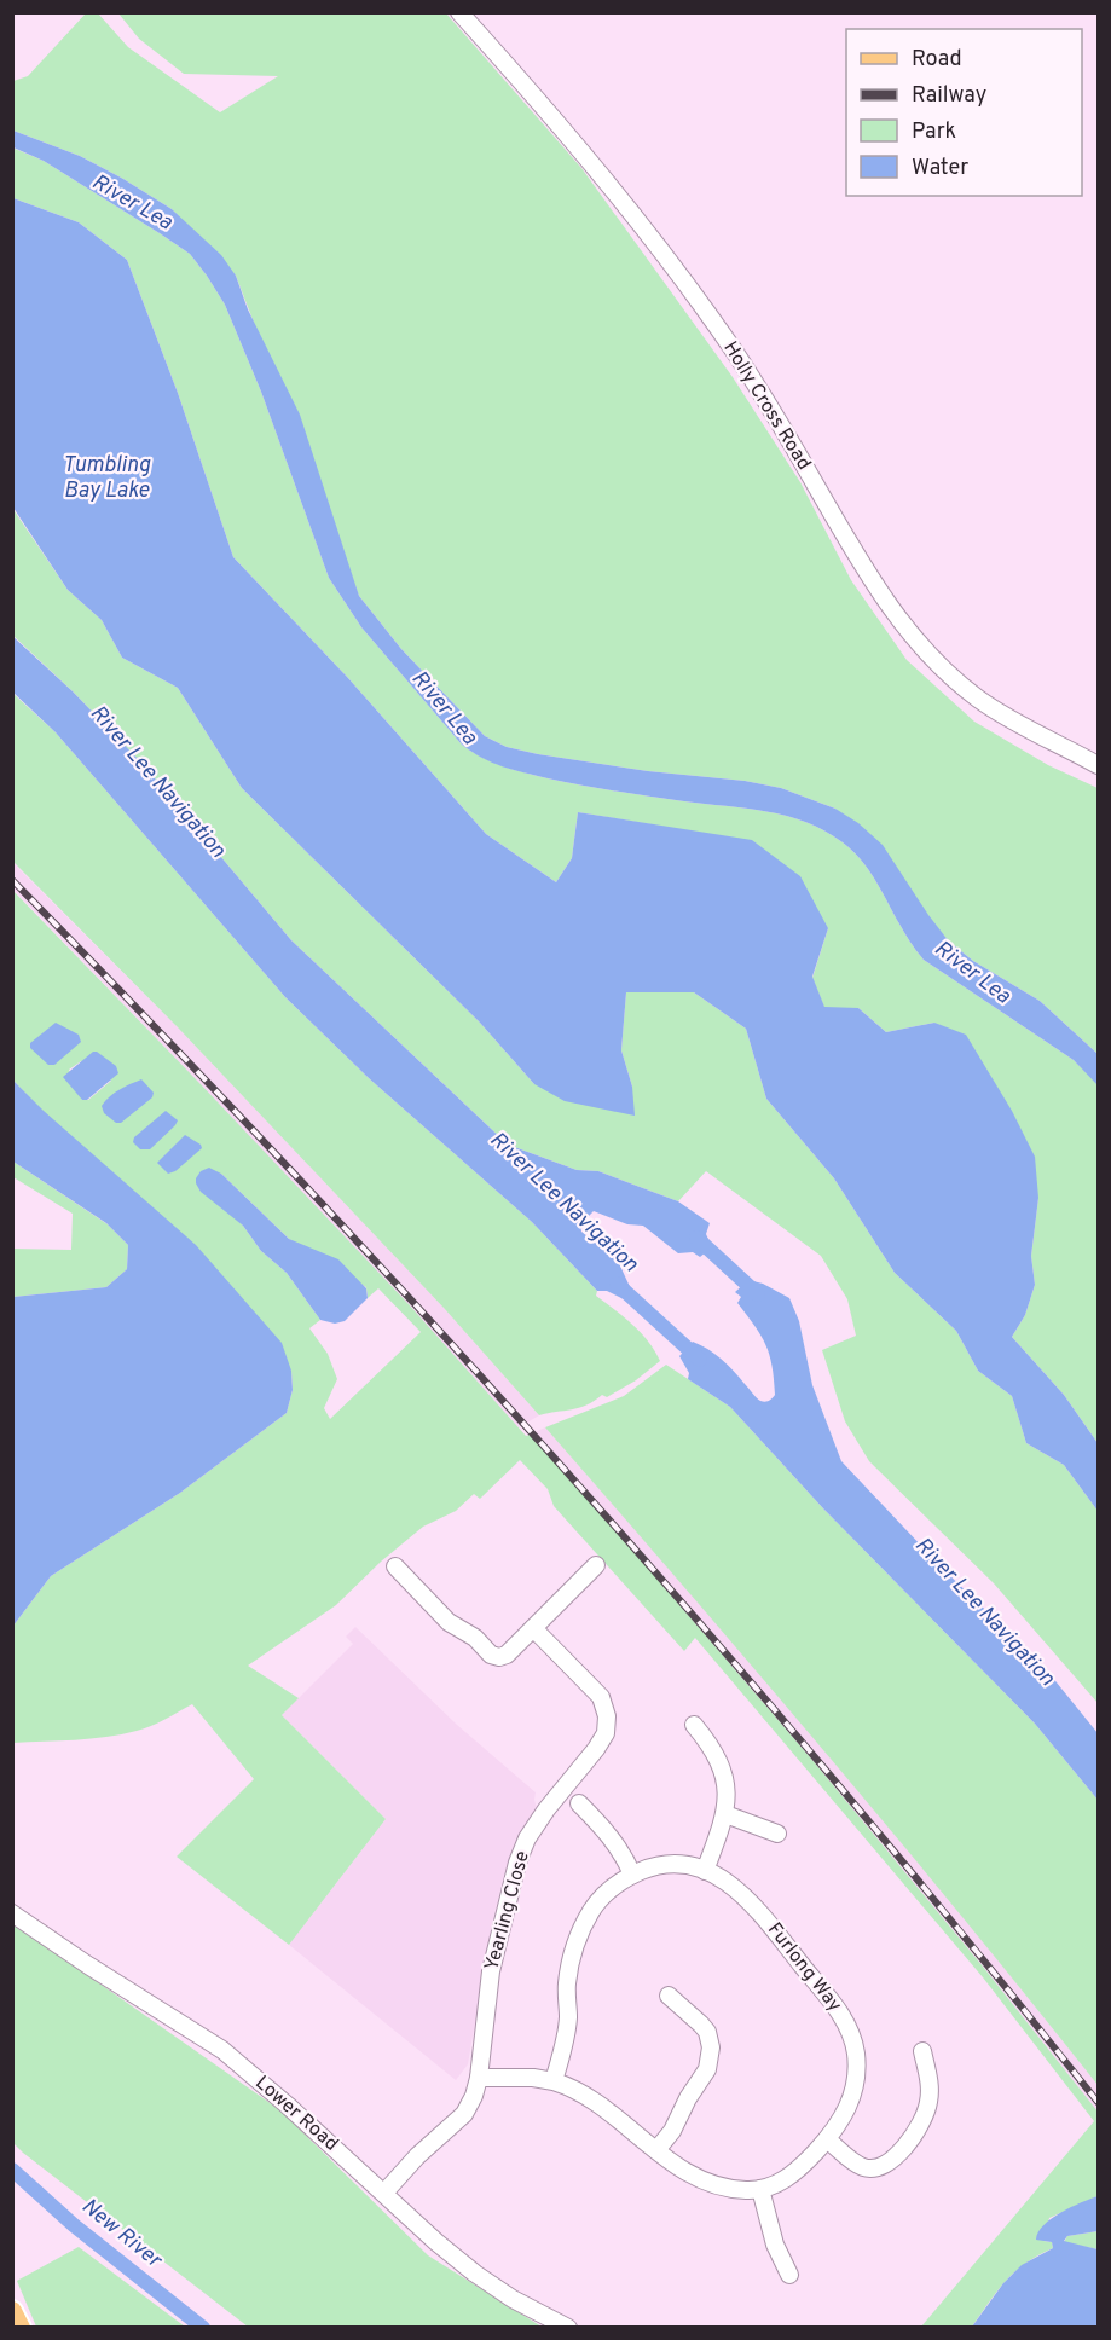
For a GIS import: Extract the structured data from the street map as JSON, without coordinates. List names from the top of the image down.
{
  "streets": {
    "street": [
      "Holly Cross Road",
      "Yearling Close",
      "Furlong Way",
      "Lower Road"
    ]
  },
  "water": [
    "River Lea",
    "Tumbling Bay Lake",
    "River Lee Navigation",
    "New River"
  ],
  "legend": [
    "Road",
    "Railway",
    "Park",
    "Water"
  ]
}
